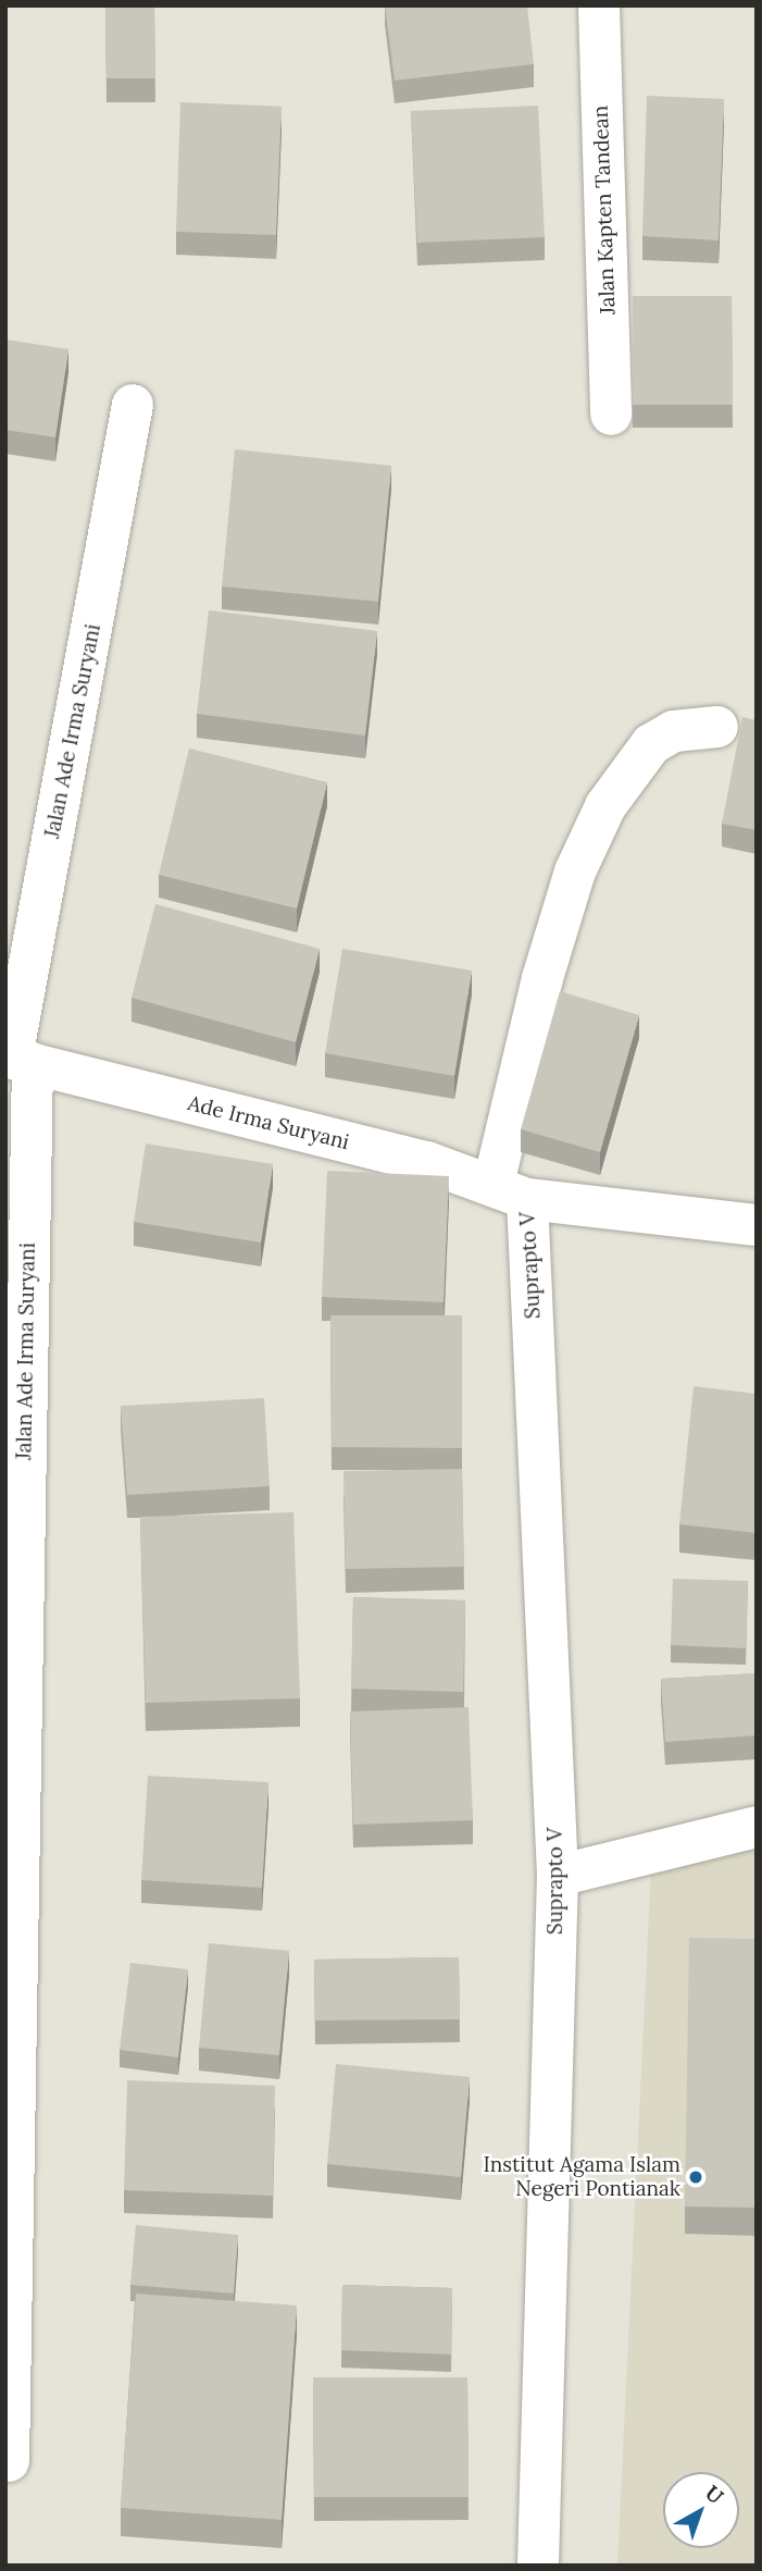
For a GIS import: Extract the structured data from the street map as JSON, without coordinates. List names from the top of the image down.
{
  "streets": {
    "street": [
      "Jalan Kapten Tandean",
      "Jalan Ade Irma Suryani",
      "Ade Irma Suryani",
      "Suprapto V"
    ]
  },
  "crossings": [
    ["Jalan Ade Irma Suryani", "Ade Irma Suryani"],
    ["Ade Irma Suryani", "Suprapto V"]
  ],
  "places": ["Institut Agama Islam Negeri Pontianak"],
  "north": "top right"
}
